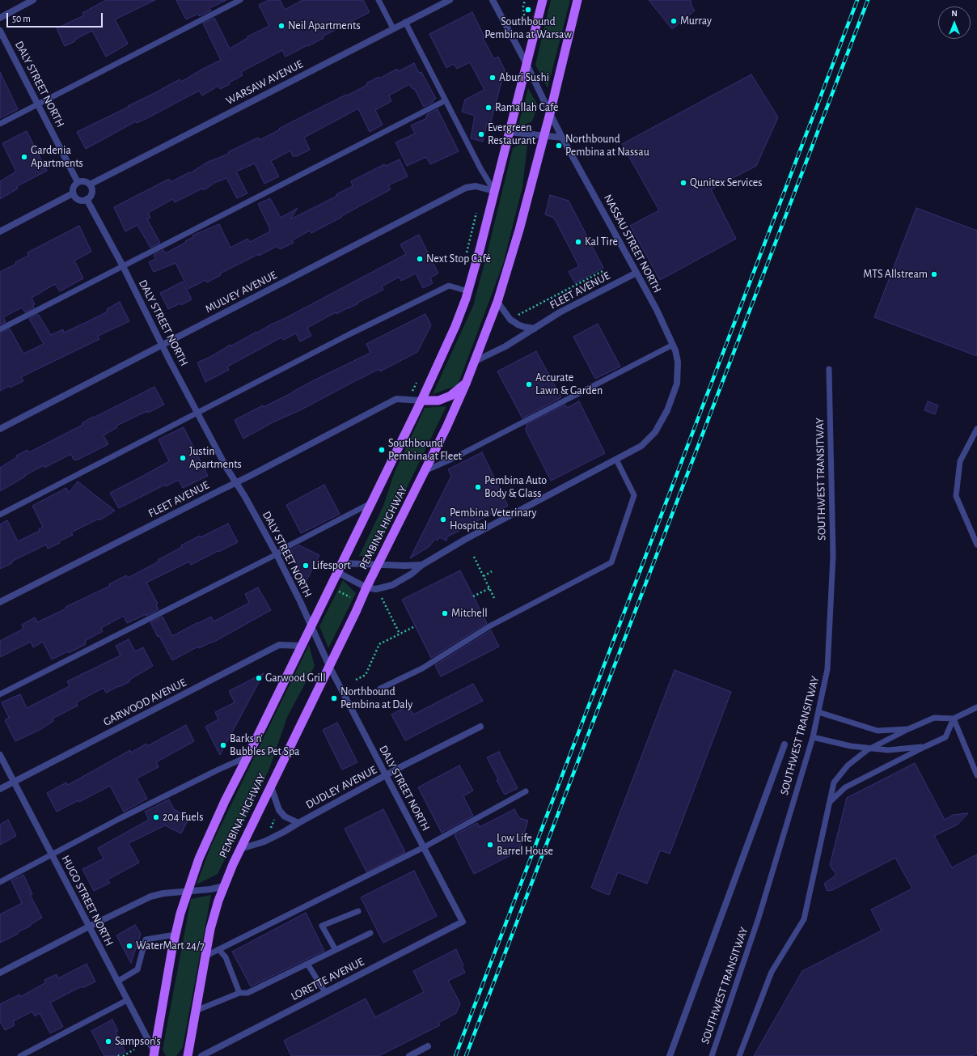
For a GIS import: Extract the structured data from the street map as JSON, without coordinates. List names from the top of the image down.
{
  "streets": {
    "main road": ["PEMBINA HIGHWAY"],
    "street": [
      "WARSAW AVENUE",
      "DALY STREET NORTH",
      "NASSAU STREET NORTH",
      "FLEET AVENUE",
      "MULVEY AVENUE",
      "GARWOOD AVENUE",
      "DUDLEY AVENUE",
      "HUGO STREET NORTH",
      "LORETTE AVENUE"
    ],
    "lane": ["SOUTHWEST TRANSITWAY"]
  },
  "crossings": [
    ["WARSAW AVENUE", "DALY STREET NORTH"],
    ["DALY STREET NORTH", "FLEET AVENUE"],
    ["DALY STREET NORTH", "MULVEY AVENUE"],
    ["DALY STREET NORTH", "PEMBINA HIGHWAY"],
    ["DALY STREET NORTH", "DUDLEY AVENUE"],
    ["DALY STREET NORTH", "LORETTE AVENUE"],
    ["NASSAU STREET NORTH", "FLEET AVENUE"],
    ["NASSAU STREET NORTH", "PEMBINA HIGHWAY"],
    ["FLEET AVENUE", "PEMBINA HIGHWAY"],
    ["MULVEY AVENUE", "PEMBINA HIGHWAY"],
    ["PEMBINA HIGHWAY", "GARWOOD AVENUE"],
    ["PEMBINA HIGHWAY", "DUDLEY AVENUE"],
    ["PEMBINA HIGHWAY", "HUGO STREET NORTH"],
    ["GARWOOD AVENUE", "HUGO STREET NORTH"]
  ],
  "places": [
    "Southbound Pembina at Warsaw",
    "Murray",
    "Neil Apartments",
    "Aburi Sushi",
    "Ramallah Cafe",
    "Evergreen Restaurant",
    "Northbound Pembina at Nassau",
    "Gardenia Apartments",
    "Qunitex Services",
    "Kal Tire",
    "Next Stop Café",
    "MTS Allstream",
    "Accurate Lawn & Garden",
    "Southbound Pembina at Fleet",
    "Justin Apartments",
    "Pembina Auto Body & Glass",
    "Pembina Veterinary Hospital",
    "Lifesport",
    "Mitchell",
    "Garwood Grill",
    "Northbound Pembina at Daly",
    "Barks n' Bubbles Pet Spa",
    "204 Fuels",
    "Low Life Barrel House",
    "WaterMart 24/7",
    "Sampson's"
  ],
  "scale_bar": "50 m",
  "north": "top"
}
